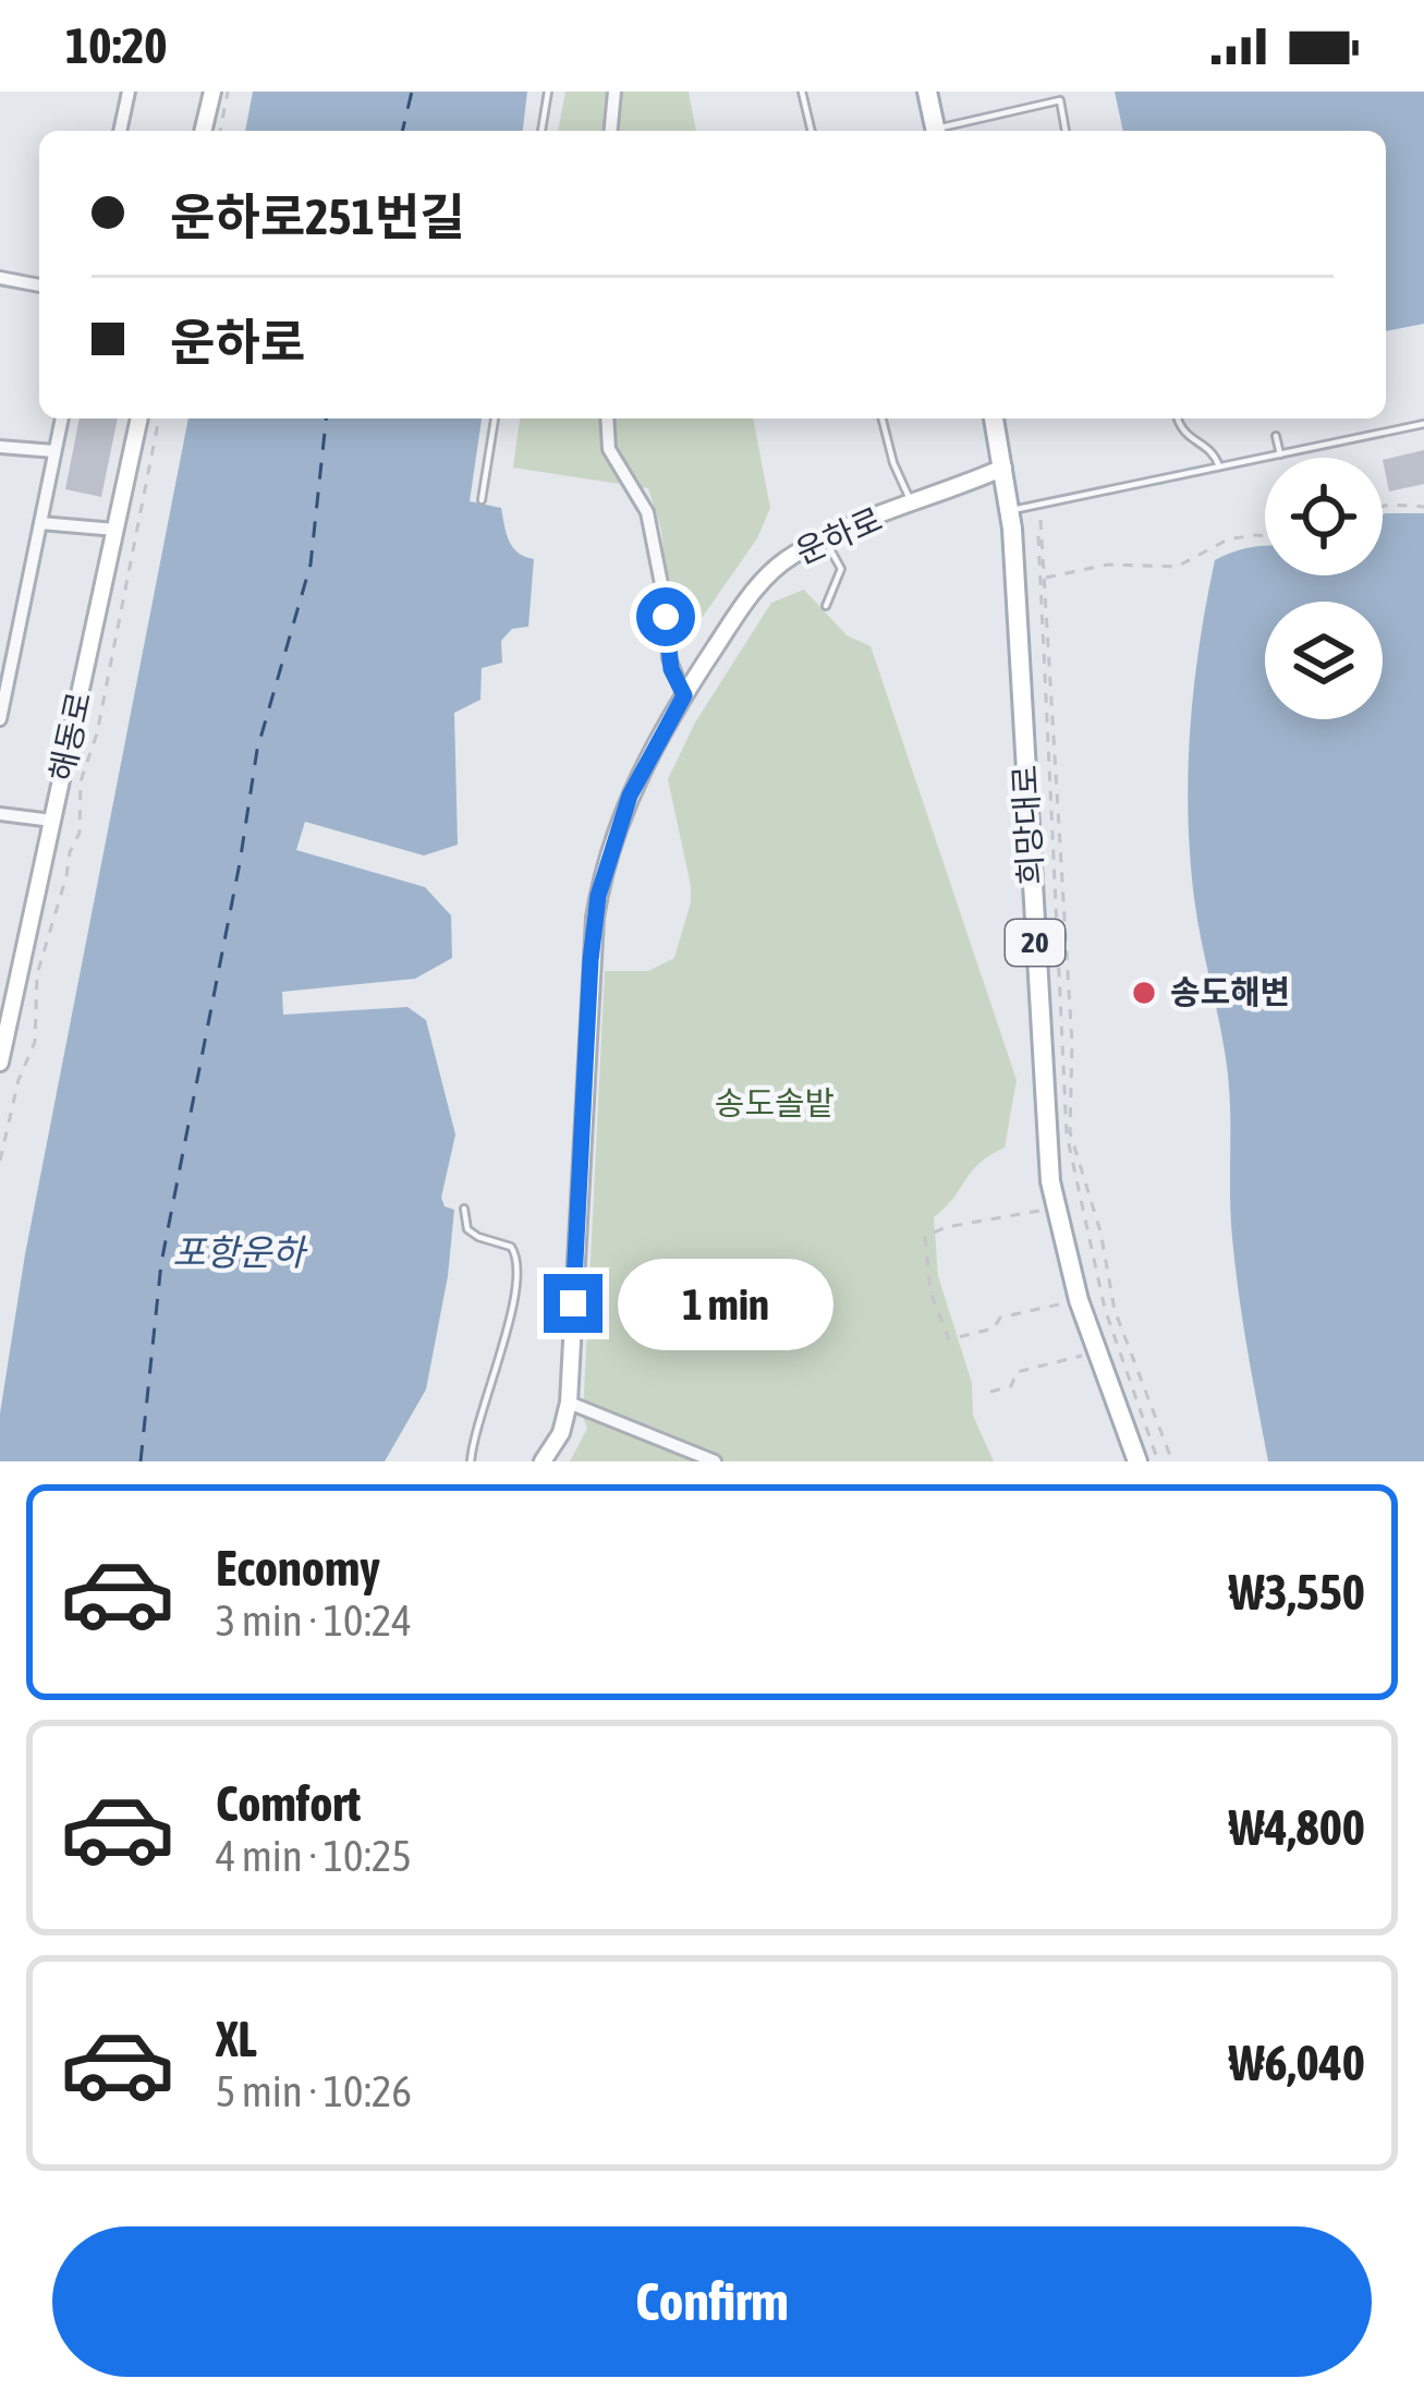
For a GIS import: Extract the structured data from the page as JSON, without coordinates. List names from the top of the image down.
{
  "streets": {
    "main road": ["희망대로", "20"],
    "street": ["운하로", "해동로"]
  },
  "crossings": [
    ["운하로", "희망대로"]
  ],
  "water": ["포항운하"],
  "parks": ["송도솔밭"],
  "places": ["송도해변"],
  "page": {
    "status": "10:20",
    "banner": ["운하로251번길", "운하로"],
    "bubble": "1 min",
    "list": [
      {
        "name": "Economy",
        "note": "3 min · 10:24",
        "value": "₩3,550"
      },
      {
        "name": "Comfort",
        "note": "4 min · 10:25",
        "value": "₩4,800"
      },
      {
        "name": "XL",
        "note": "5 min · 10:26",
        "value": "₩6,040"
      }
    ],
    "buttons": "Confirm"
  }
}
